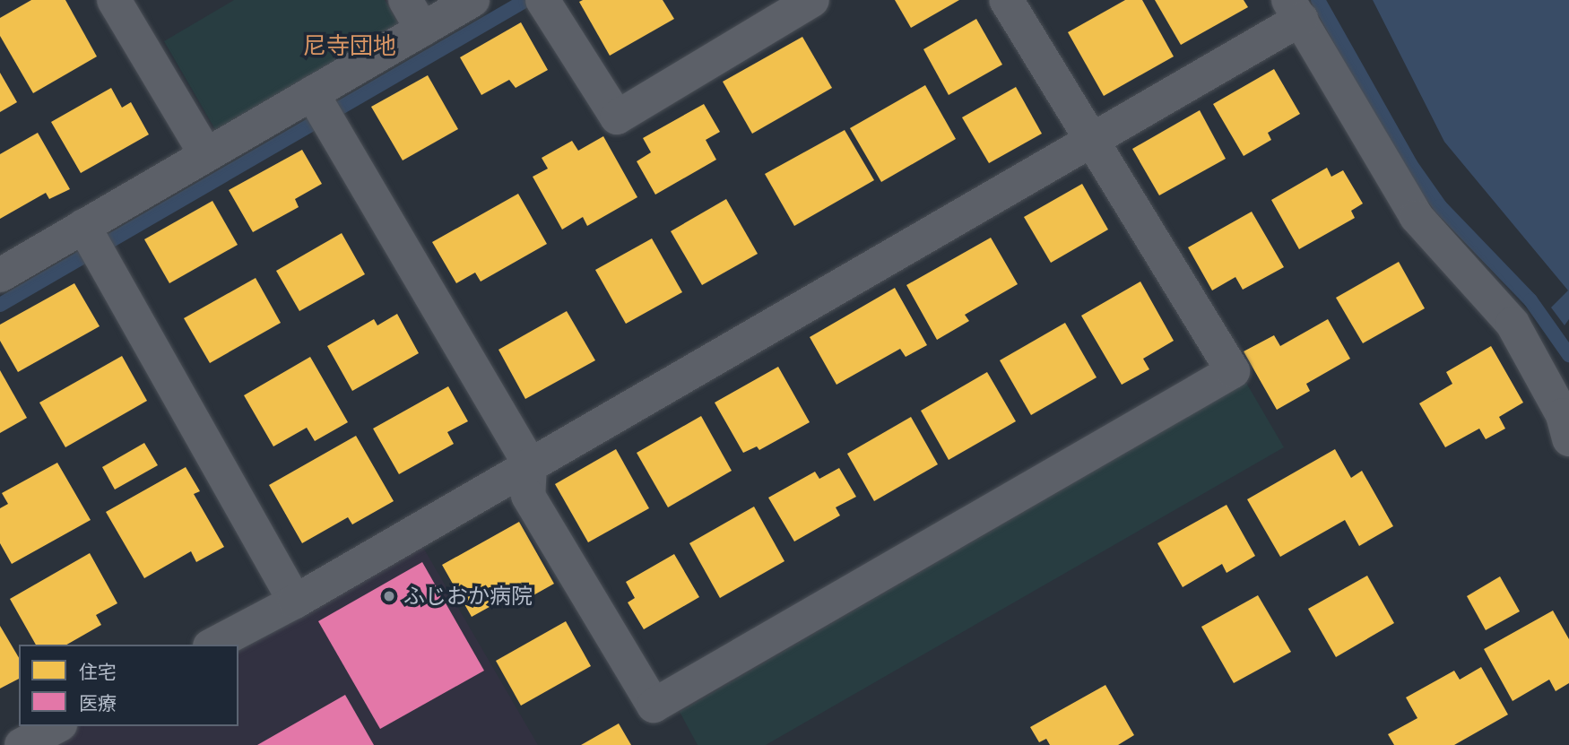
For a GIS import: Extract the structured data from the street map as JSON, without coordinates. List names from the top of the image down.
{
  "districts": ["尼寺団地"],
  "places": ["ふじおか病院"],
  "legend": ["住宅", "医療"]
}
